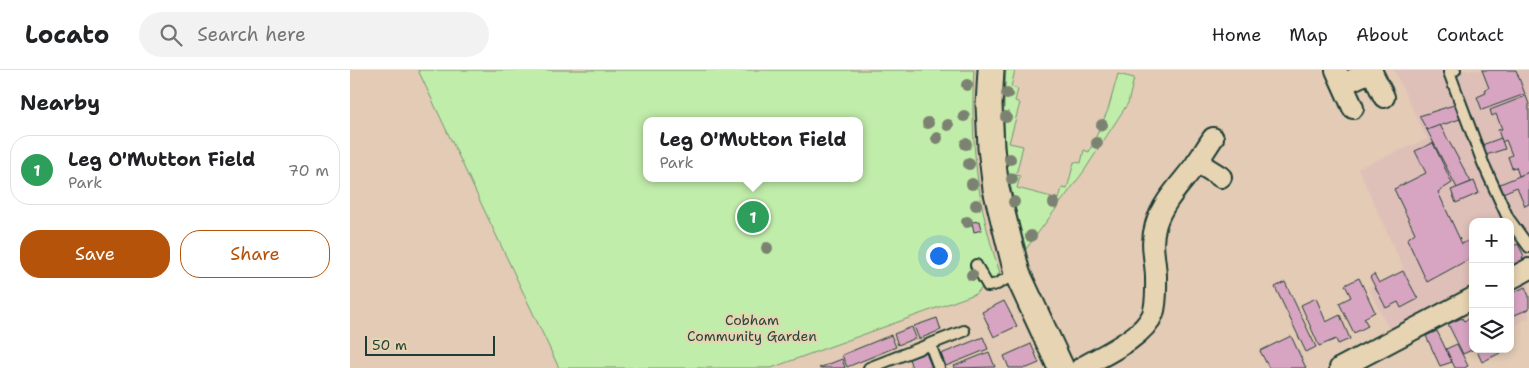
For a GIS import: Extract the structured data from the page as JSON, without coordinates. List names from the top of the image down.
{
  "parks": ["Cobham Community Garden"],
  "scale_bar": "50 m",
  "page": {
    "header": "Locato",
    "search": "Search here",
    "nav": [
      "Home",
      "Map",
      "About",
      "Contact"
    ],
    "heading": "Nearby",
    "popup": ["Leg O'Mutton Field", "Park"],
    "list": [
      {
        "mark": "1",
        "name": "Leg O'Mutton Field",
        "note": "Park",
        "value": "70 m"
      }
    ],
    "pins": "1",
    "buttons": ["Save", "Share"],
    "map_buttons": ["+", "−"],
    "scale": "50 m"
  }
}
